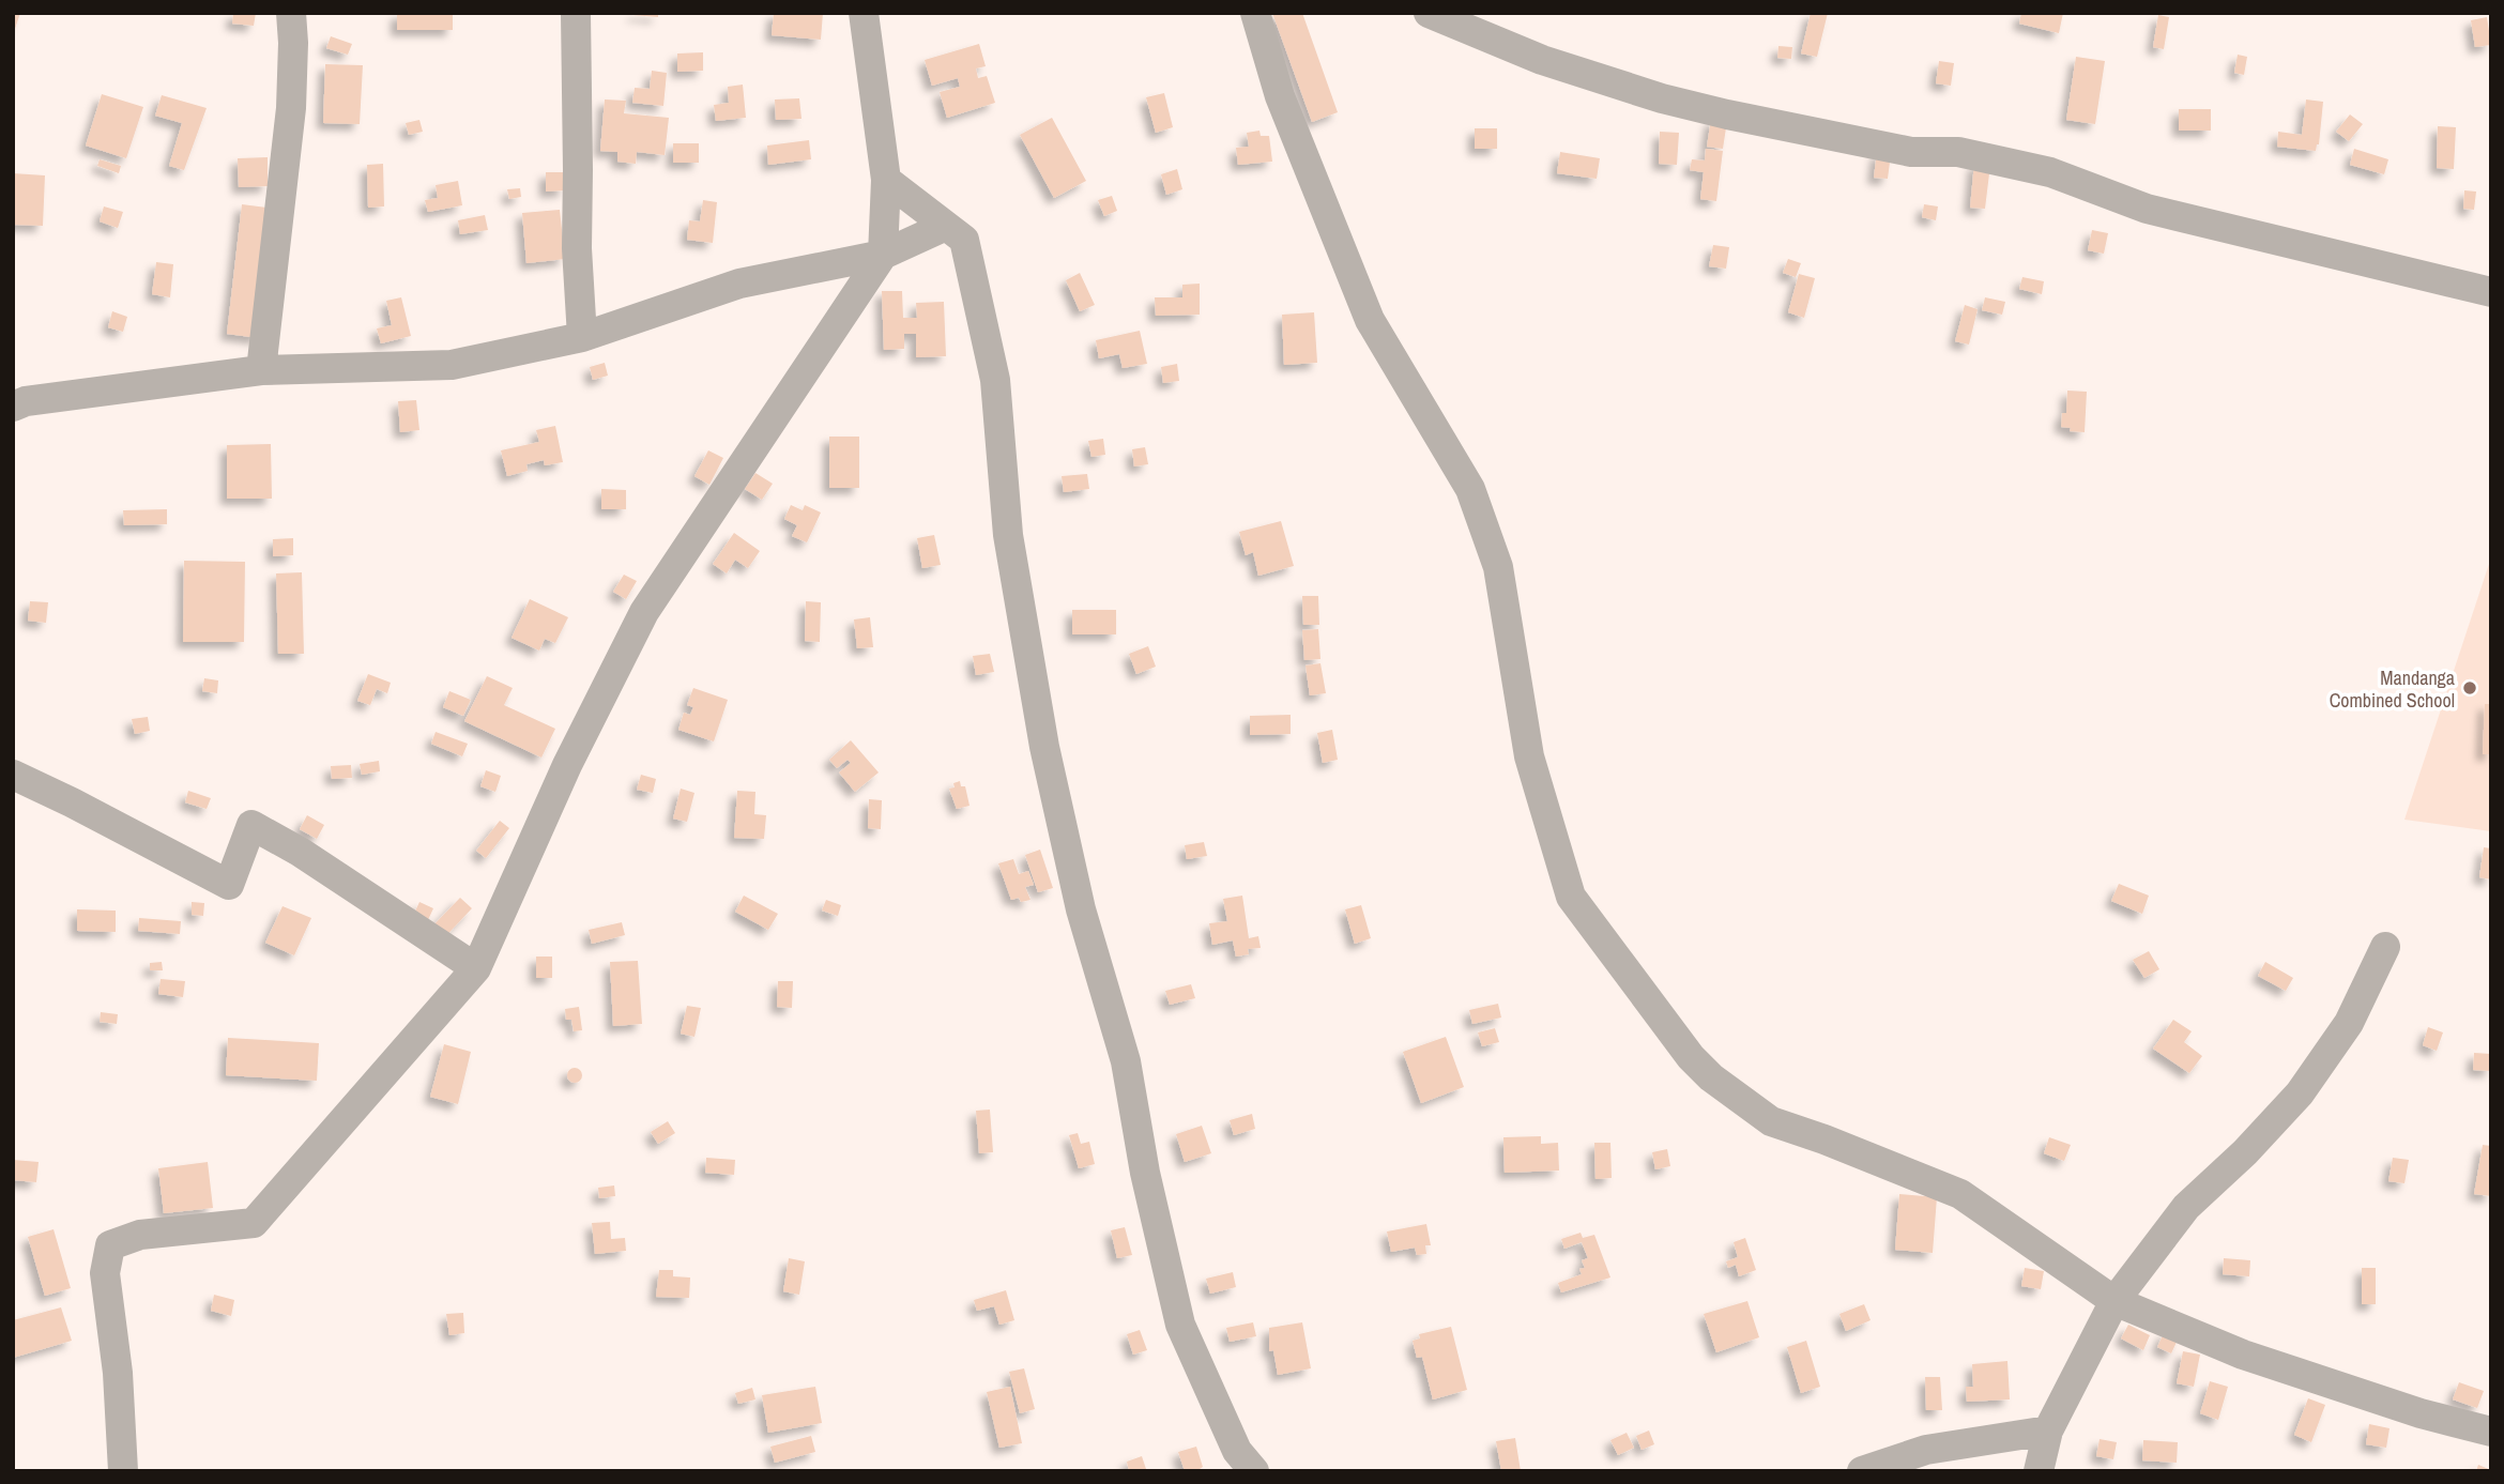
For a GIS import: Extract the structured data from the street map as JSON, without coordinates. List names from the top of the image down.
{
  "places": ["Mandanga Combined School"]
}
